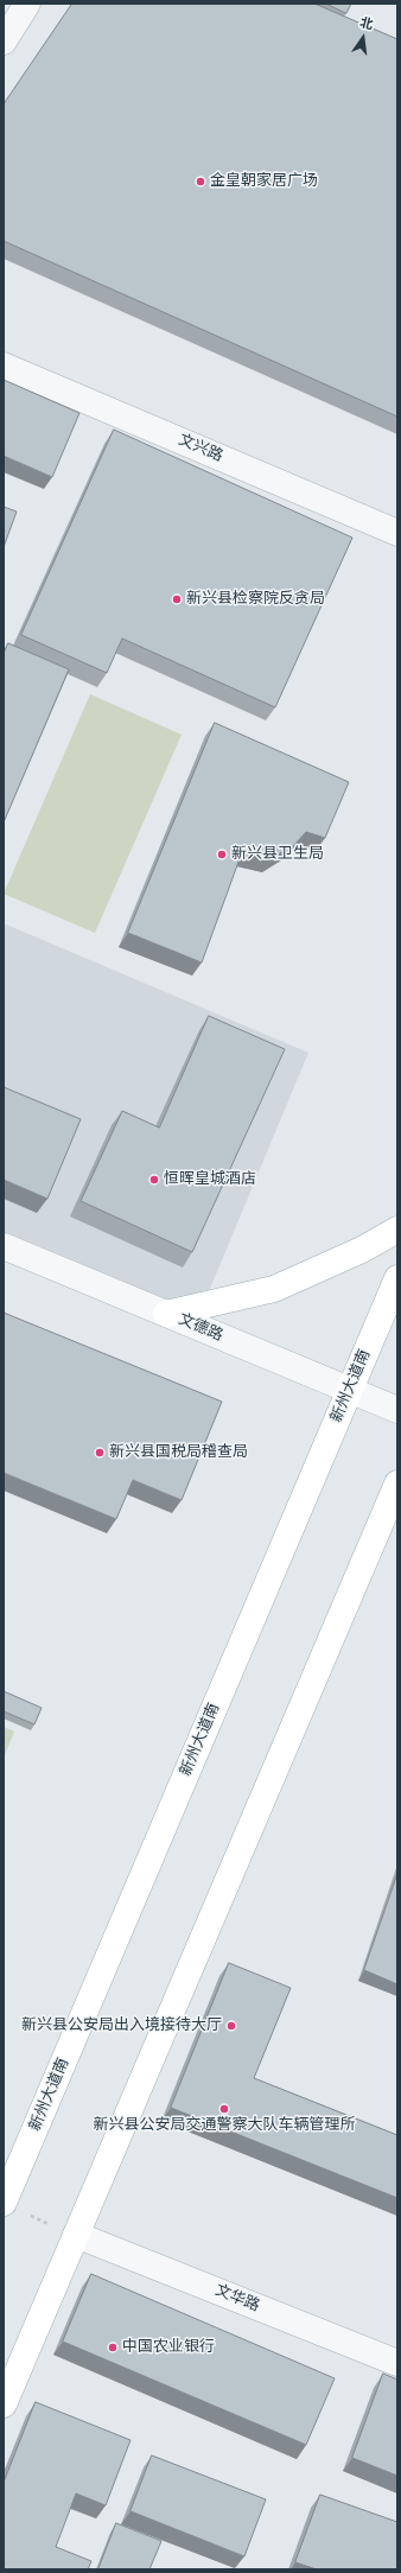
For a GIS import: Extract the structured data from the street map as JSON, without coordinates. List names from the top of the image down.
{
  "streets": {
    "main road": ["新州大道南"],
    "street": ["文兴路", "文德路", "文华路"]
  },
  "crossings": [
    ["文德路", "新州大道南"]
  ],
  "places": [
    "金皇朝家居广场",
    "新兴县检察院反贪局",
    "新兴县卫生局",
    "恒晖皇城酒店",
    "新兴县国税局稽查局",
    "新兴县公安局出入境接待大厅",
    "新兴县公安局交通警察大队车辆管理所",
    "中国农业银行"
  ],
  "north": "top"
}
